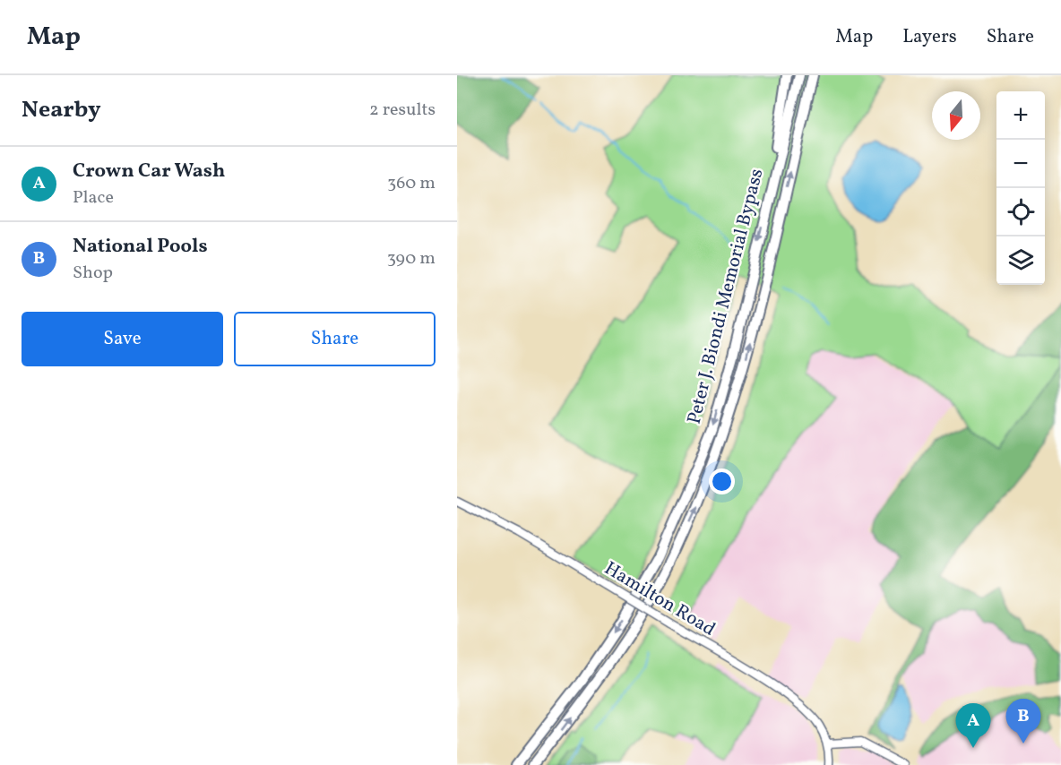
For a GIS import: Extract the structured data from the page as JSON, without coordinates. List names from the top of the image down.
{
  "streets": {
    "highway": ["Peter J. Biondi Memorial Bypass"],
    "street": ["Hamilton Road"]
  },
  "north": "bottom",
  "page": {
    "header": "Map",
    "nav": ["Map", "Layers", "Share"],
    "heading": ["Nearby", "2 results"],
    "map_buttons": ["+", "−"],
    "list": [
      {
        "mark": "A",
        "name": "Crown Car Wash",
        "note": "Place",
        "value": "360 m"
      },
      {
        "mark": "B",
        "name": "National Pools",
        "note": "Shop",
        "value": "390 m"
      }
    ],
    "buttons": ["Save", "Share"],
    "pins": ["B", "A"]
  }
}
